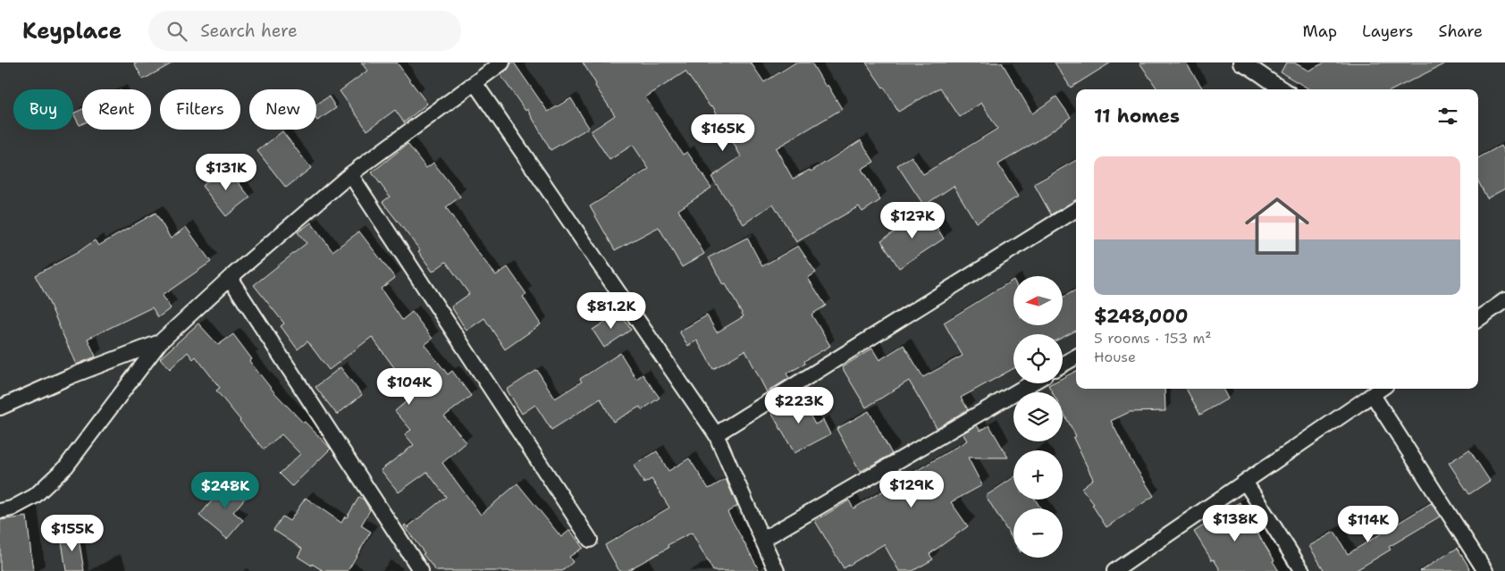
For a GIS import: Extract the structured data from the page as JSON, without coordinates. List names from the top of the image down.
{
  "north": "left",
  "page": {
    "header": "Keyplace",
    "search": "Search here",
    "nav": ["Map", "Layers", "Share"],
    "chip": [
      "Buy",
      "Rent",
      "Filters",
      "New"
    ],
    "heading": "11 homes",
    "price": [
      "$165K",
      "$131K",
      "$127K",
      "$81.2K",
      "$104K",
      "$223K",
      "$129K",
      "$248K",
      "$138K",
      "$114K",
      "$155K"
    ],
    "list": [
      {
        "name": "$248,000",
        "note": "5 rooms · 153 m² · House"
      }
    ],
    "map_buttons": ["+", "−"]
  }
}
